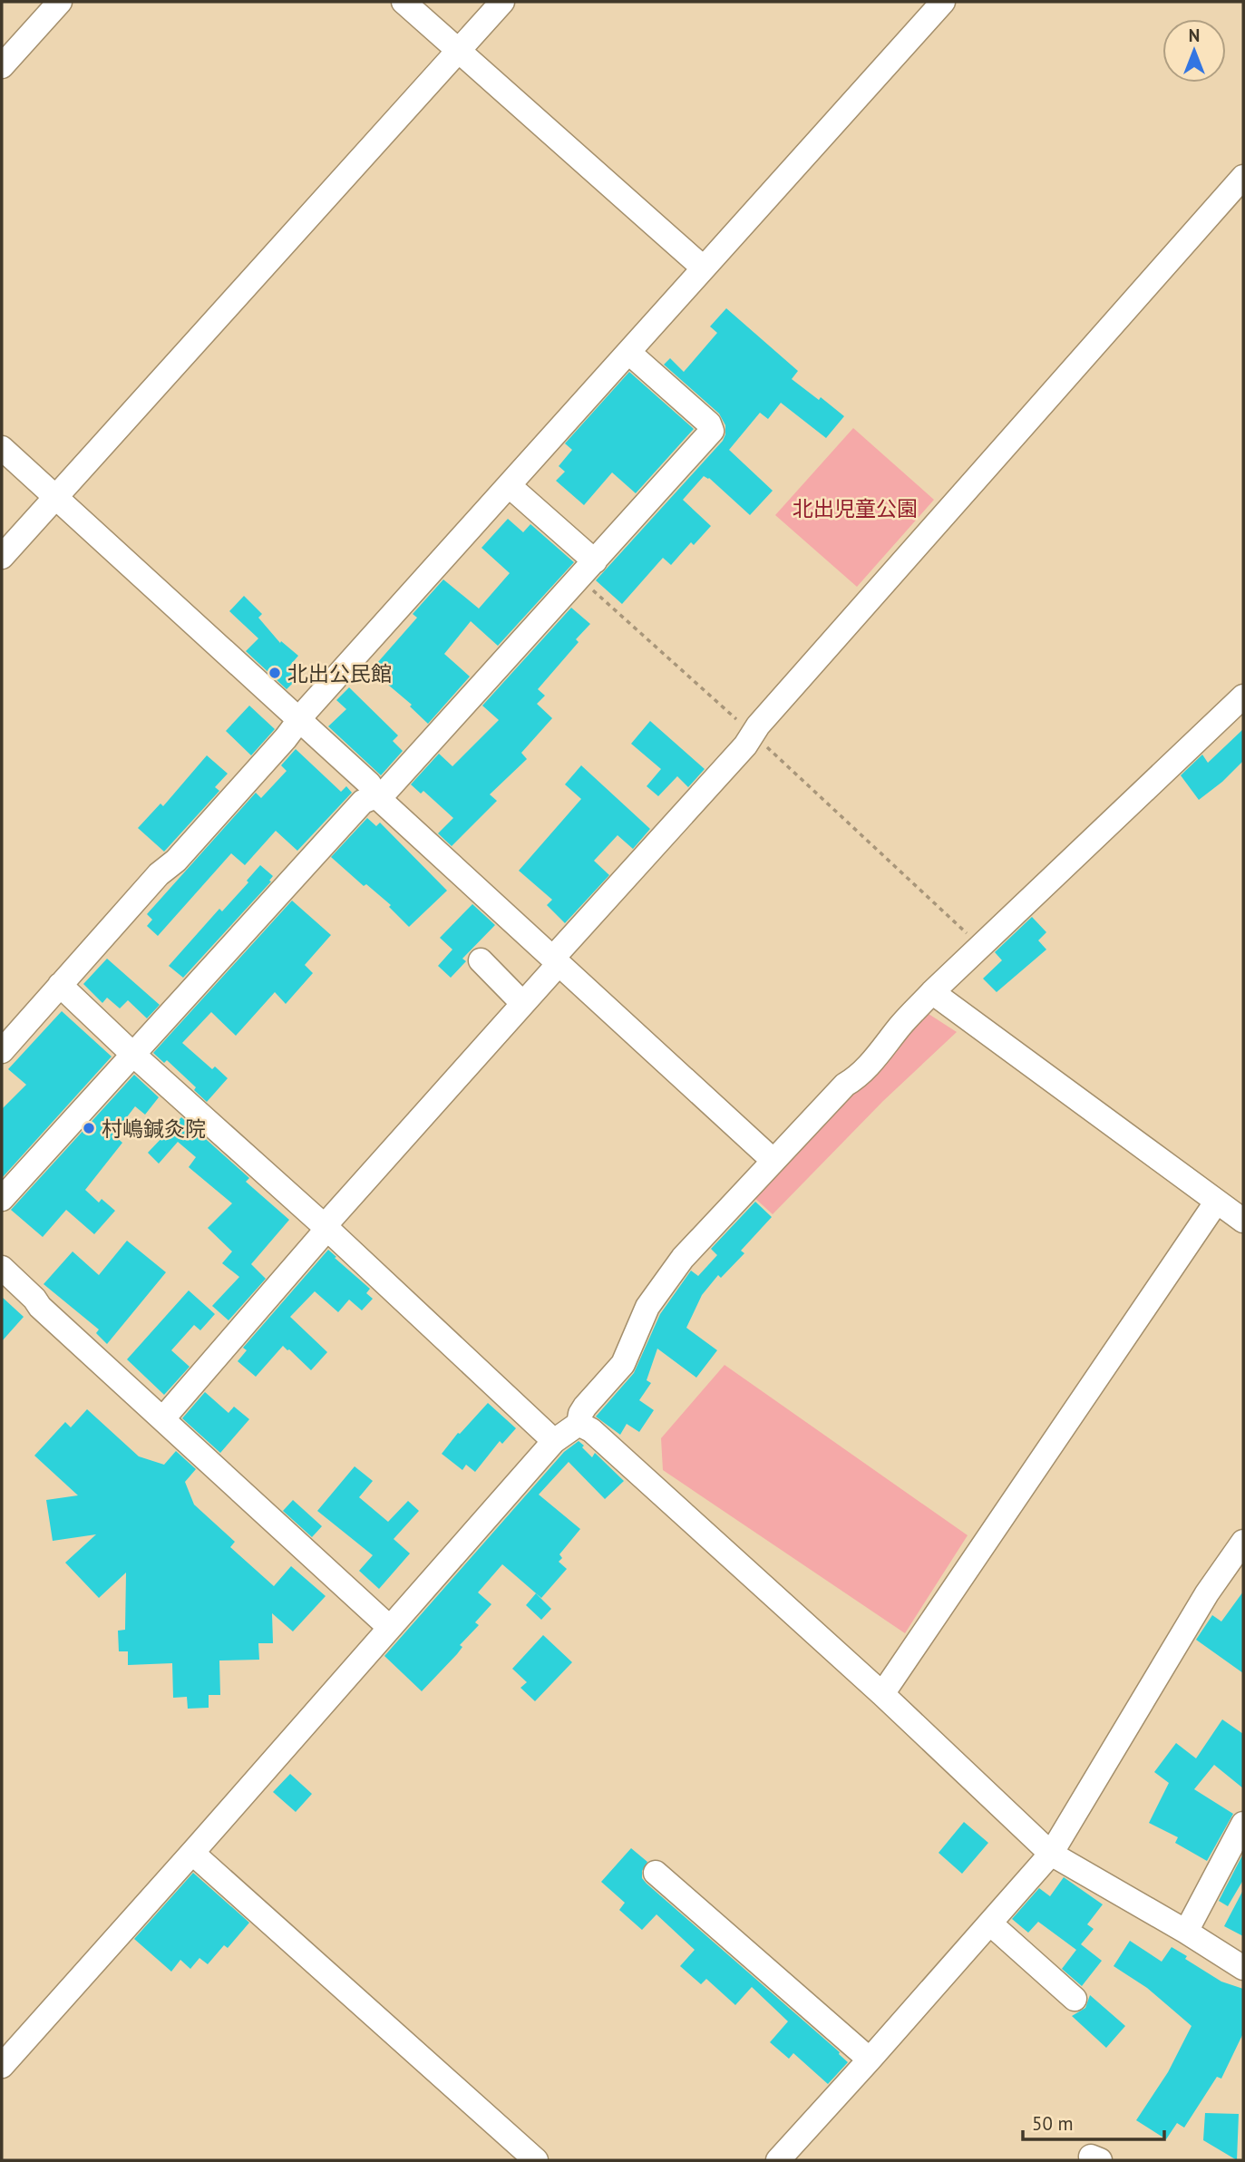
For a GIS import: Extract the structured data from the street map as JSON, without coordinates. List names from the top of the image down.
{
  "parks": ["北出児童公園"],
  "places": ["北出公民館", "村嶋鍼灸院"],
  "scale_bar": "50 m",
  "north": "top"
}
